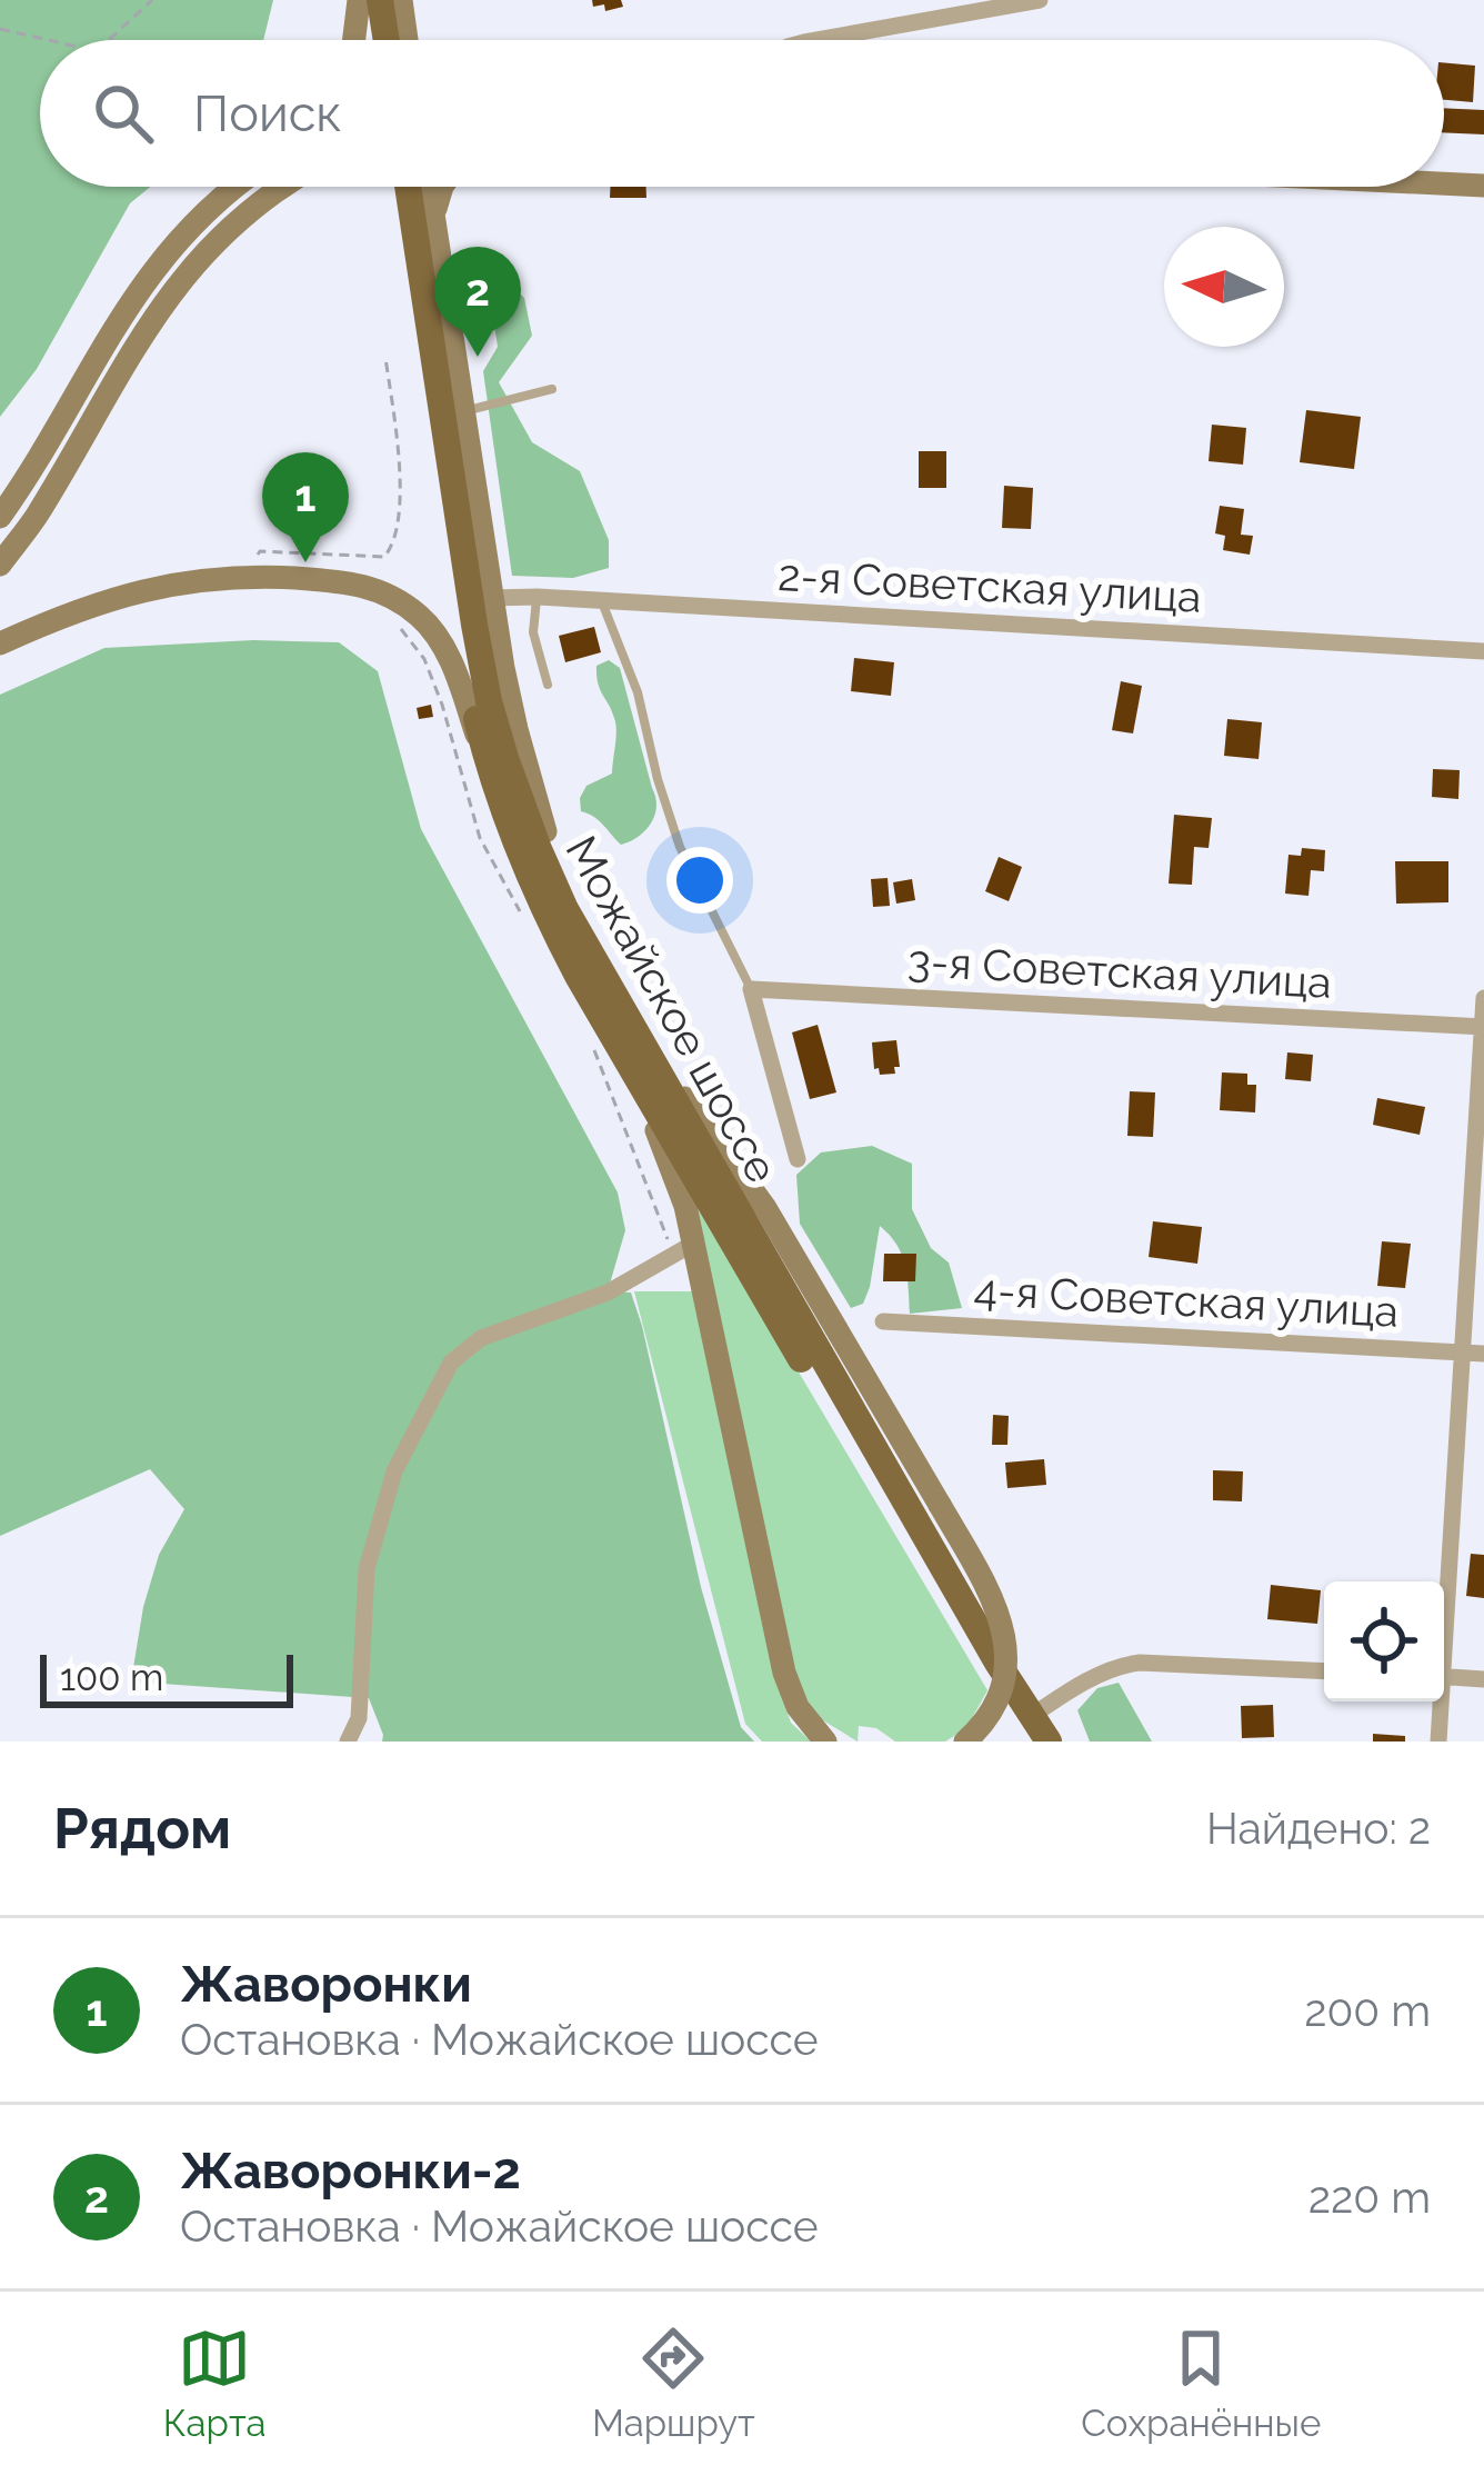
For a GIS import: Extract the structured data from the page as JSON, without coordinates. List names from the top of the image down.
{
  "streets": {
    "main road": ["Можайское шоссе"],
    "street": ["2-я Советская улица", "3-я Советская улица", "4-я Советская улица"]
  },
  "scale_bar": "100 m",
  "north": "left",
  "page": {
    "search": "Поиск",
    "pins": ["2", "1"],
    "scale": "100 m",
    "heading": ["Рядом", "Найдено: 2"],
    "list": [
      {
        "mark": "1",
        "name": "Жаворонки",
        "note": "Остановка · Можайское шоссе",
        "value": "200 m"
      },
      {
        "mark": "2",
        "name": "Жаворонки-2",
        "note": "Остановка · Можайское шоссе",
        "value": "220 m"
      }
    ],
    "nav": ["Карта", "Маршрут", "Сохранённые"]
  }
}
